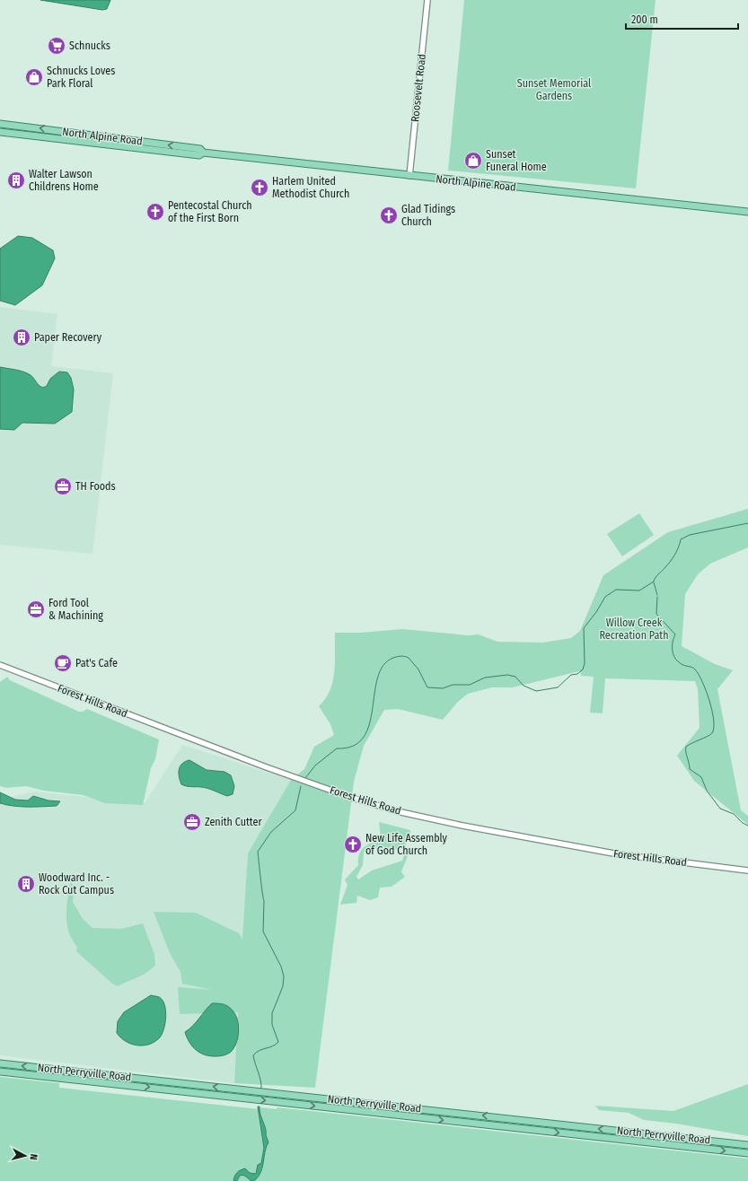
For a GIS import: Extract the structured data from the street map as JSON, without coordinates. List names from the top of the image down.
{
  "streets": {
    "main road": ["North Alpine Road", "North Perryville Road"],
    "street": ["Roosevelt Road", "Forest Hills Road"]
  },
  "crossings": [
    ["Roosevelt Road", "North Alpine Road"]
  ],
  "parks": ["Sunset Memorial Gardens", "Willow Creek Recreation Path"],
  "places": {
    "supermarket": ["Schnucks"],
    "shop": ["Schnucks Loves Park Floral", "Sunset Funeral Home"],
    "building": ["Walter Lawson Childrens Home", "Paper Recovery", "Woodward Inc. - Rock Cut Campus"],
    "church": [
      "Harlem United Methodist Church",
      "Pentecostal Church of the First Born",
      "Glad Tidings Church",
      "New Life Assembly of God Church"
    ],
    "office": ["TH Foods", "Ford Tool & Machining", "Zenith Cutter"],
    "cafe": ["Pat's Cafe"]
  },
  "scale_bar": "200 m",
  "north": "right"
}
